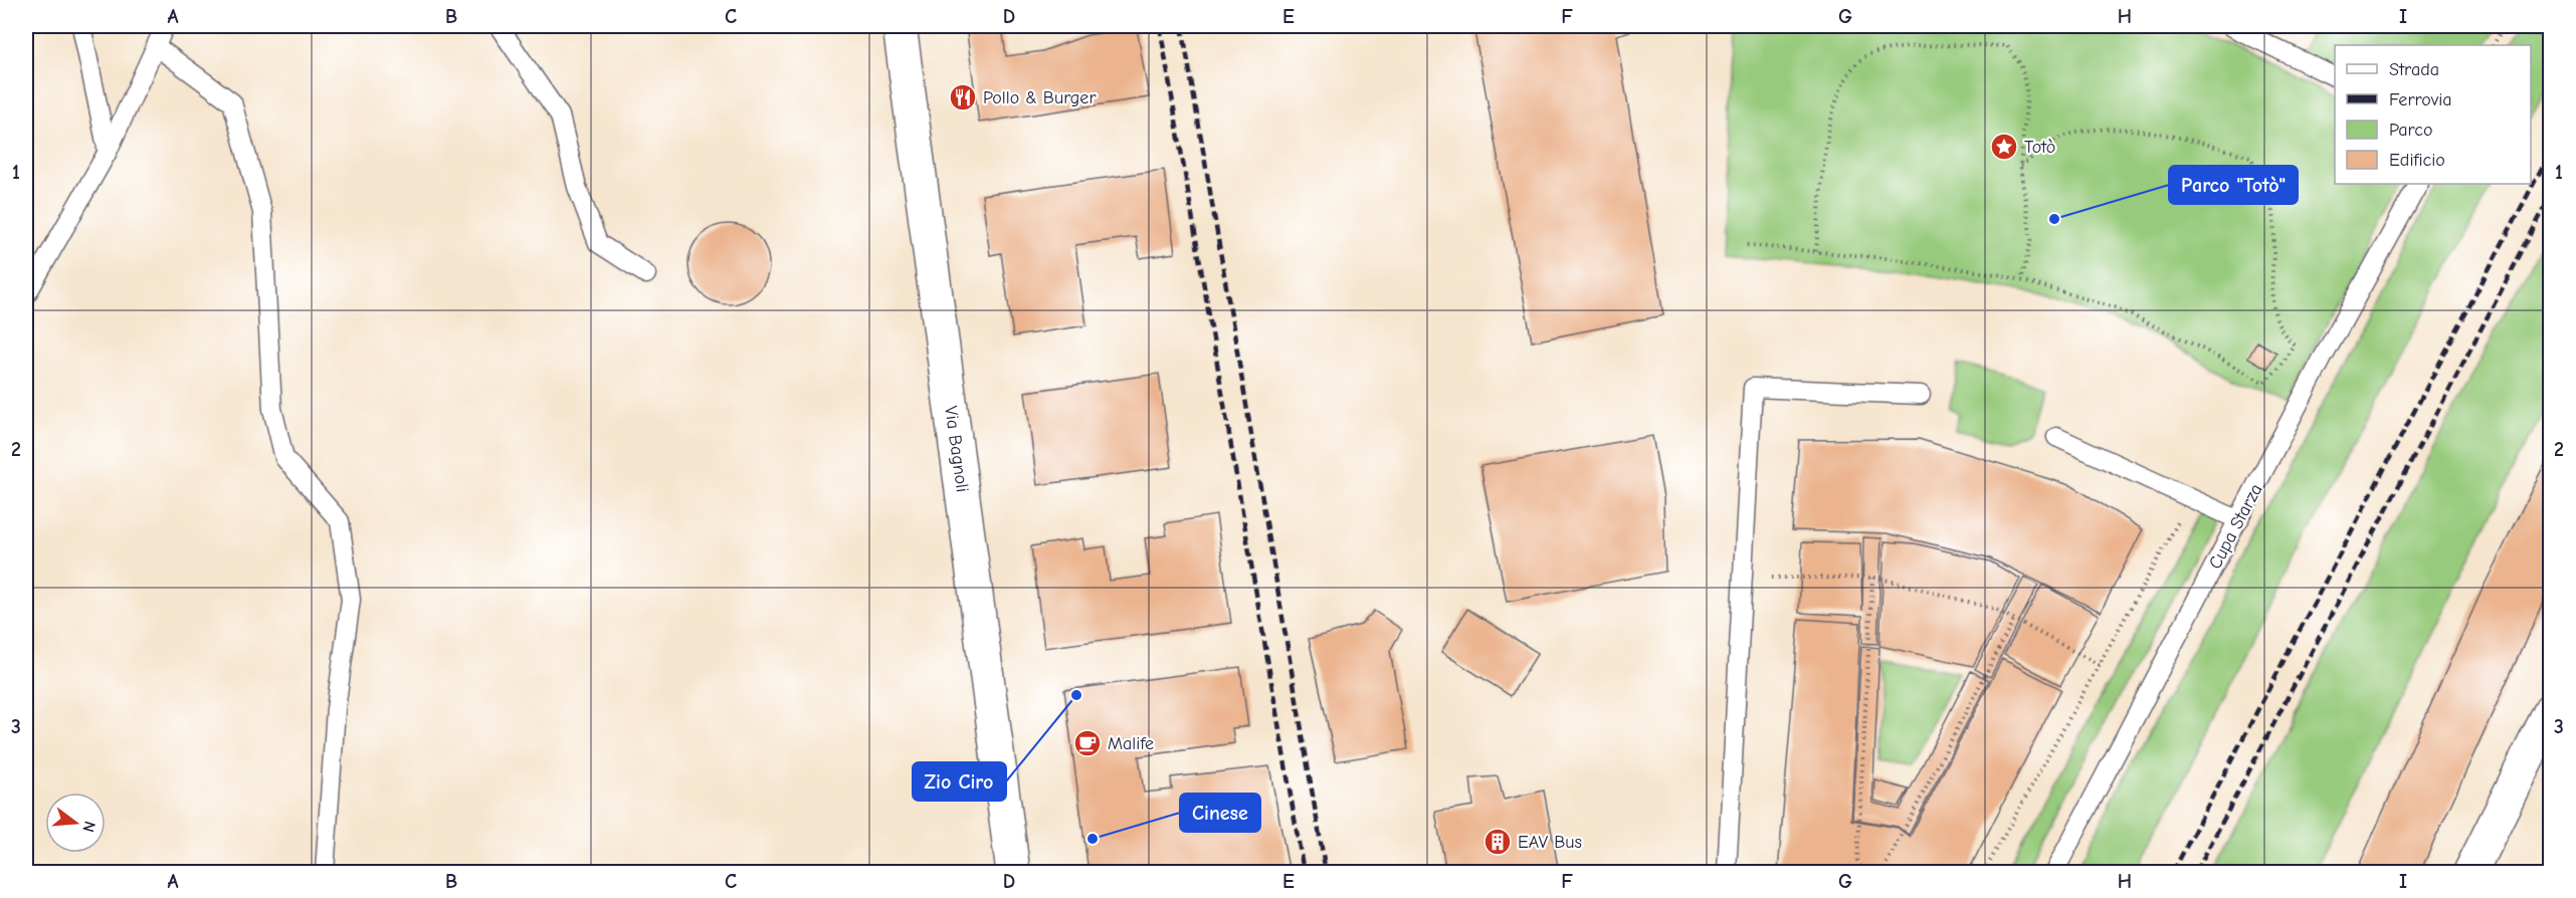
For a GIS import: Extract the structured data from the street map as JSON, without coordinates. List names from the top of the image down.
{
  "streets": {
    "street": ["Via Bagnoli"],
    "lane": ["Cupa Starza"]
  },
  "places": {
    "restaurant": ["Pollo & Burger"],
    "place": ["Totò"],
    "other": ["Parco \"Totò\"", "Zio Ciro", "Cinese"],
    "cafe": ["Malife"],
    "building": ["EAV Bus"]
  },
  "legend": [
    "Strada",
    "Ferrovia",
    "Parco",
    "Edificio"
  ],
  "north": "right",
  "grid": {
    "columns": [
      "A",
      "B",
      "C",
      "D",
      "E",
      "F",
      "G",
      "H",
      "I"
    ],
    "rows": ["1", "2", "3"]
  }
}
